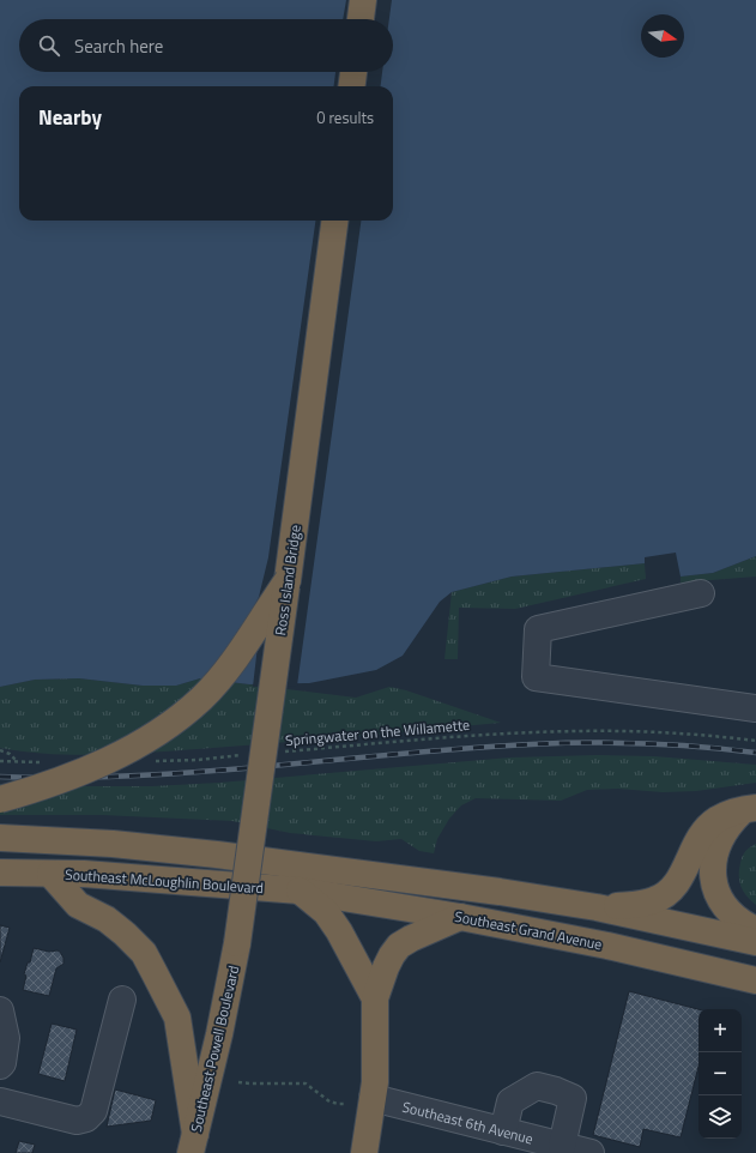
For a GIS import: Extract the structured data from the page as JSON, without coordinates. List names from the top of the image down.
{
  "streets": {
    "highway": [
      "Ross Island Bridge",
      "Southeast McLoughlin Boulevard",
      "Southeast Grand Avenue",
      "Southeast Powell Boulevard"
    ],
    "street": ["Southeast 6th Avenue"],
    "path": ["Springwater on the Willamette"]
  },
  "crossings": [
    ["Ross Island Bridge", "Southeast Powell Boulevard"],
    ["Southeast McLoughlin Boulevard", "Southeast Grand Avenue"]
  ],
  "north": "right",
  "page": {
    "search": "Search here",
    "heading": ["Nearby", "0 results"],
    "map_buttons": ["+", "−"]
  }
}
